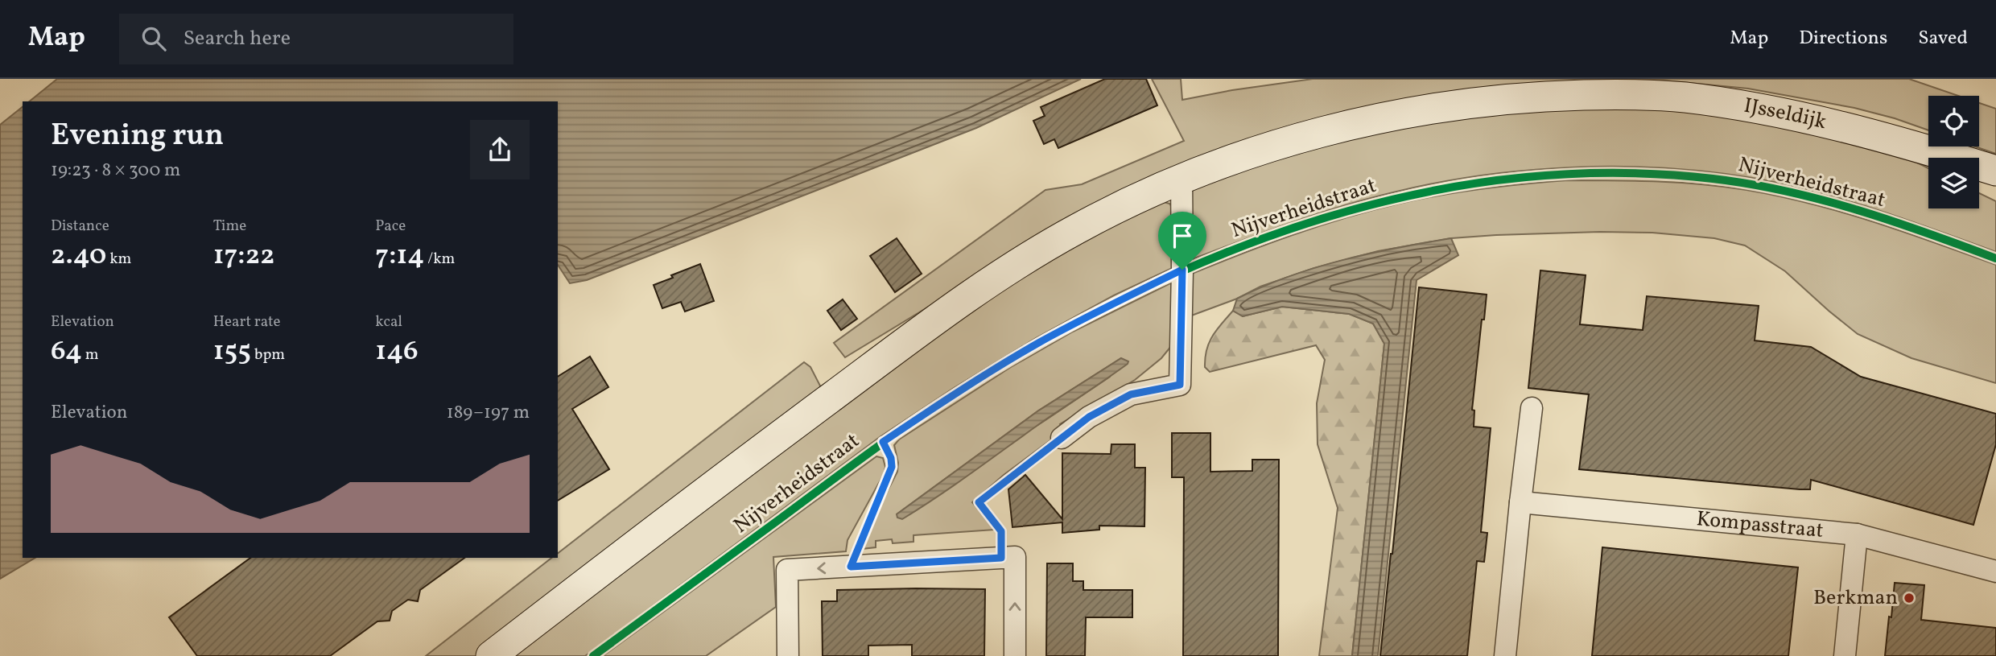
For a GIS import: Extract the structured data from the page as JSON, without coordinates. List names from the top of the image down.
{
  "streets": {
    "street": ["IJsseldijk", "Kompasstraat"],
    "cycle path": ["Nijverheidstraat"]
  },
  "places": ["Berkman"],
  "page": {
    "header": "Map",
    "search": "Search here",
    "nav": ["Map", "Directions", "Saved"],
    "heading": ["Evening run", "19:23 · 8 × 300 m"],
    "stats": [
      ["Distance", "2.40 km"],
      ["Time", "17:22"],
      ["Pace", "7:14 /km"],
      ["Elevation", "64 m"],
      ["Heart rate", "155 bpm"],
      ["kcal", "146"]
    ],
    "chart": ["Elevation", "189–197 m"]
  }
}
